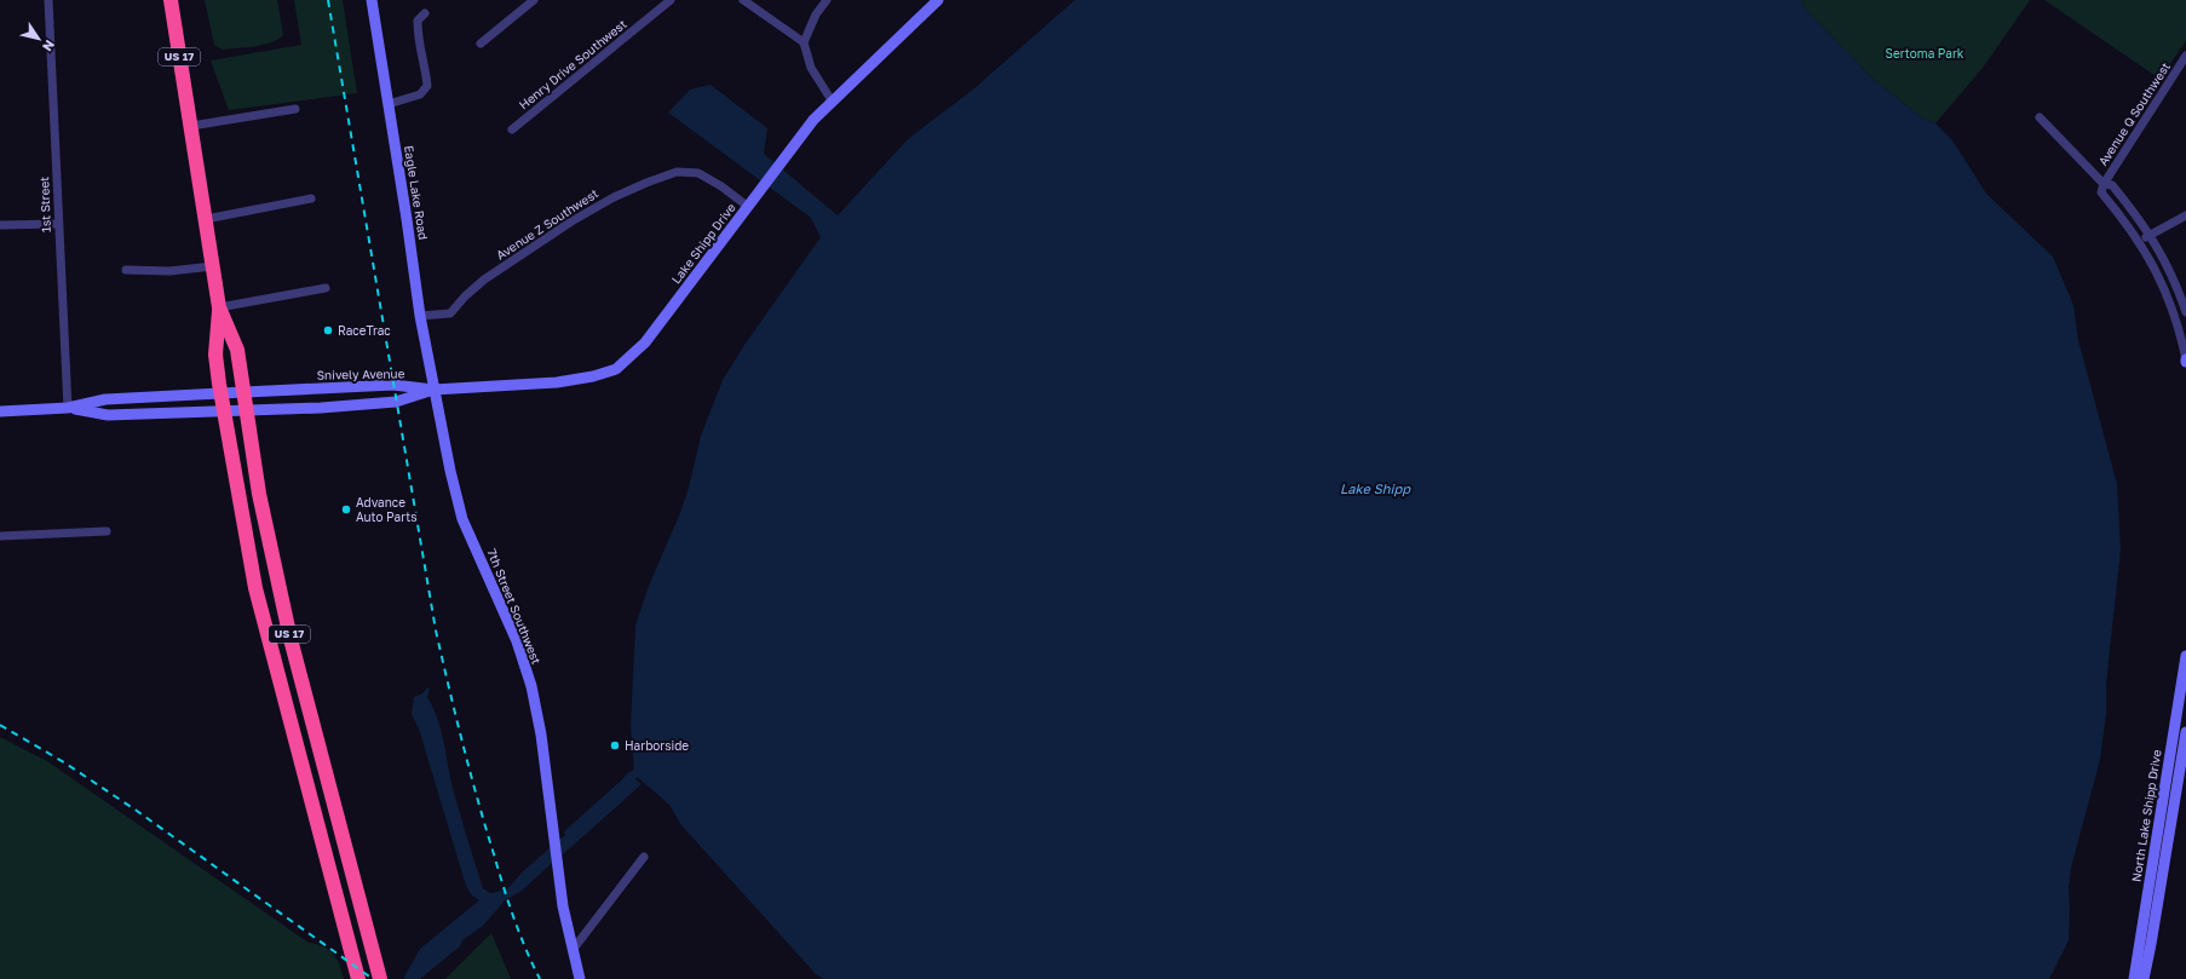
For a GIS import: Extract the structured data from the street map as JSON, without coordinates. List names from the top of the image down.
{
  "streets": {
    "highway": ["US 17"],
    "street": [
      "Henry Drive Southwest",
      "Avenue Q Southwest",
      "Eagle Lake Road",
      "1st Street",
      "Avenue Z Southwest",
      "Lake Shipp Drive",
      "Snively Avenue",
      "7th Street Southwest",
      "North Lake Shipp Drive"
    ]
  },
  "crossings": [
    ["US 17", "Snively Avenue"],
    ["Eagle Lake Road", "Avenue Z Southwest"],
    ["Eagle Lake Road", "Lake Shipp Drive"],
    ["Eagle Lake Road", "Snively Avenue"],
    ["Eagle Lake Road", "7th Street Southwest"],
    ["1st Street", "Snively Avenue"],
    ["Avenue Z Southwest", "Lake Shipp Drive"],
    ["Lake Shipp Drive", "Snively Avenue"],
    ["Lake Shipp Drive", "7th Street Southwest"],
    ["Snively Avenue", "7th Street Southwest"]
  ],
  "water": ["Lake Shipp"],
  "parks": ["Sertoma Park"],
  "places": ["RaceTrac", "Advance Auto Parts", "Harborside"],
  "north": "bottom right"
}
